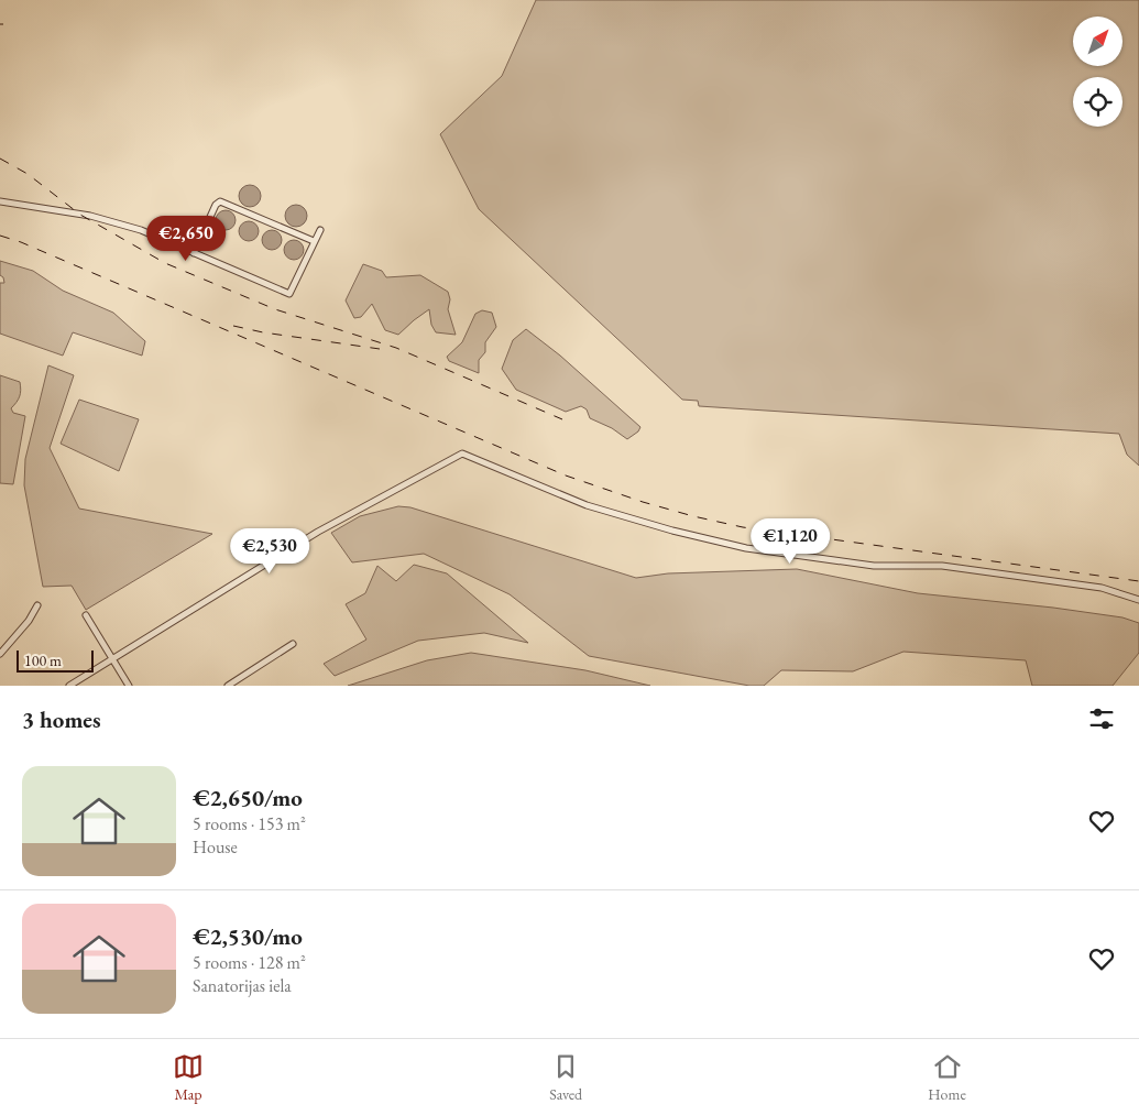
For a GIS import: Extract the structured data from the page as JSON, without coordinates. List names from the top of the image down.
{
  "scale_bar": "100 m",
  "north": "top right",
  "page": {
    "price": ["€2,650", "€1,120", "€2,530"],
    "scale": "100 m",
    "heading": "3 homes",
    "list": [
      {
        "name": "€2,650/mo",
        "note": "5 rooms · 153 m² · House"
      },
      {
        "name": "€2,530/mo",
        "note": "5 rooms · 128 m² · Sanatorijas iela"
      }
    ],
    "tabs": ["Map", "Saved", "Home"]
  }
}
